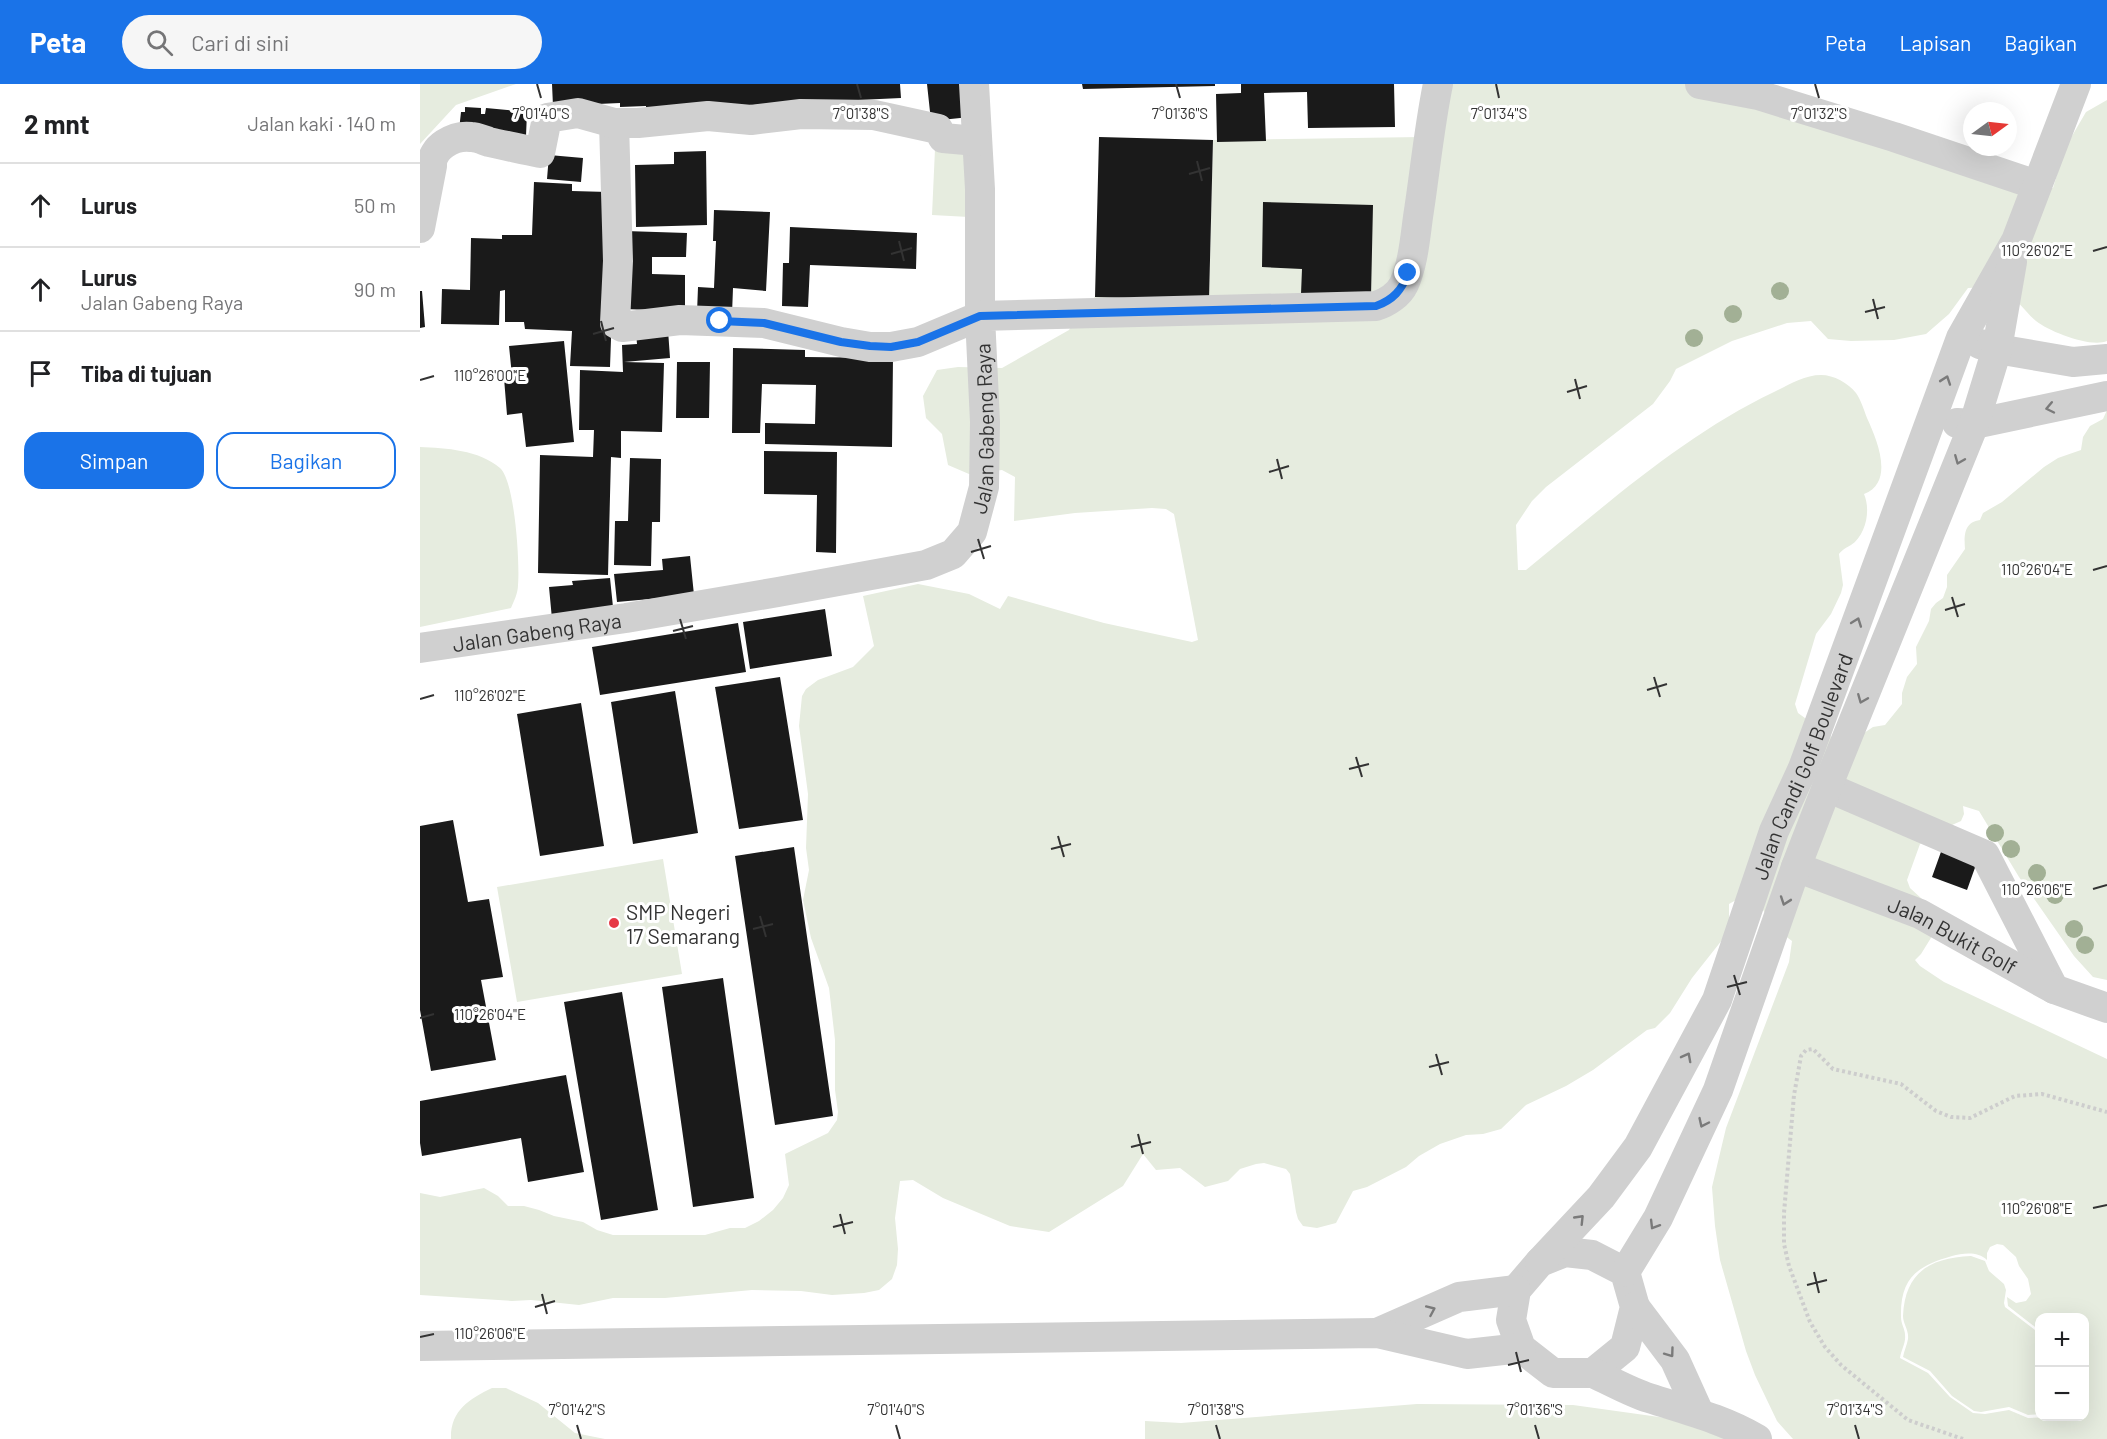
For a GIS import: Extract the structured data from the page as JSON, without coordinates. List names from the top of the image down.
{
  "streets": {
    "street": ["Jalan Gabeng Raya", "Jalan Candi Golf Boulevard", "Jalan Bukit Golf"]
  },
  "crossings": [
    ["Jalan Candi Golf Boulevard", "Jalan Bukit Golf"]
  ],
  "places": ["SMP Negeri 17 Semarang"],
  "north": "right",
  "page": {
    "header": "Peta",
    "search": "Cari di sini",
    "nav": ["Peta", "Lapisan", "Bagikan"],
    "heading": ["2 mnt", "Jalan kaki · 140 m"],
    "list": [
      ["Lurus", "50 m"],
      ["Lurus", "Jalan Gabeng Raya", "90 m"],
      "Tiba di tujuan"
    ],
    "buttons": ["Simpan", "Bagikan"],
    "map_buttons": ["+", "−"]
  },
  "coordinates": [
    "7°01'36\"S",
    "7°01'32\"S",
    "7°01'40\"S",
    "7°01'38\"S",
    "7°01'34\"S",
    "110°26'02\"E",
    "110°26'00\"E",
    "110°26'04\"E",
    "110°26'06\"E",
    "110°26'08\"E",
    "7°01'42\"S"
  ]
}
